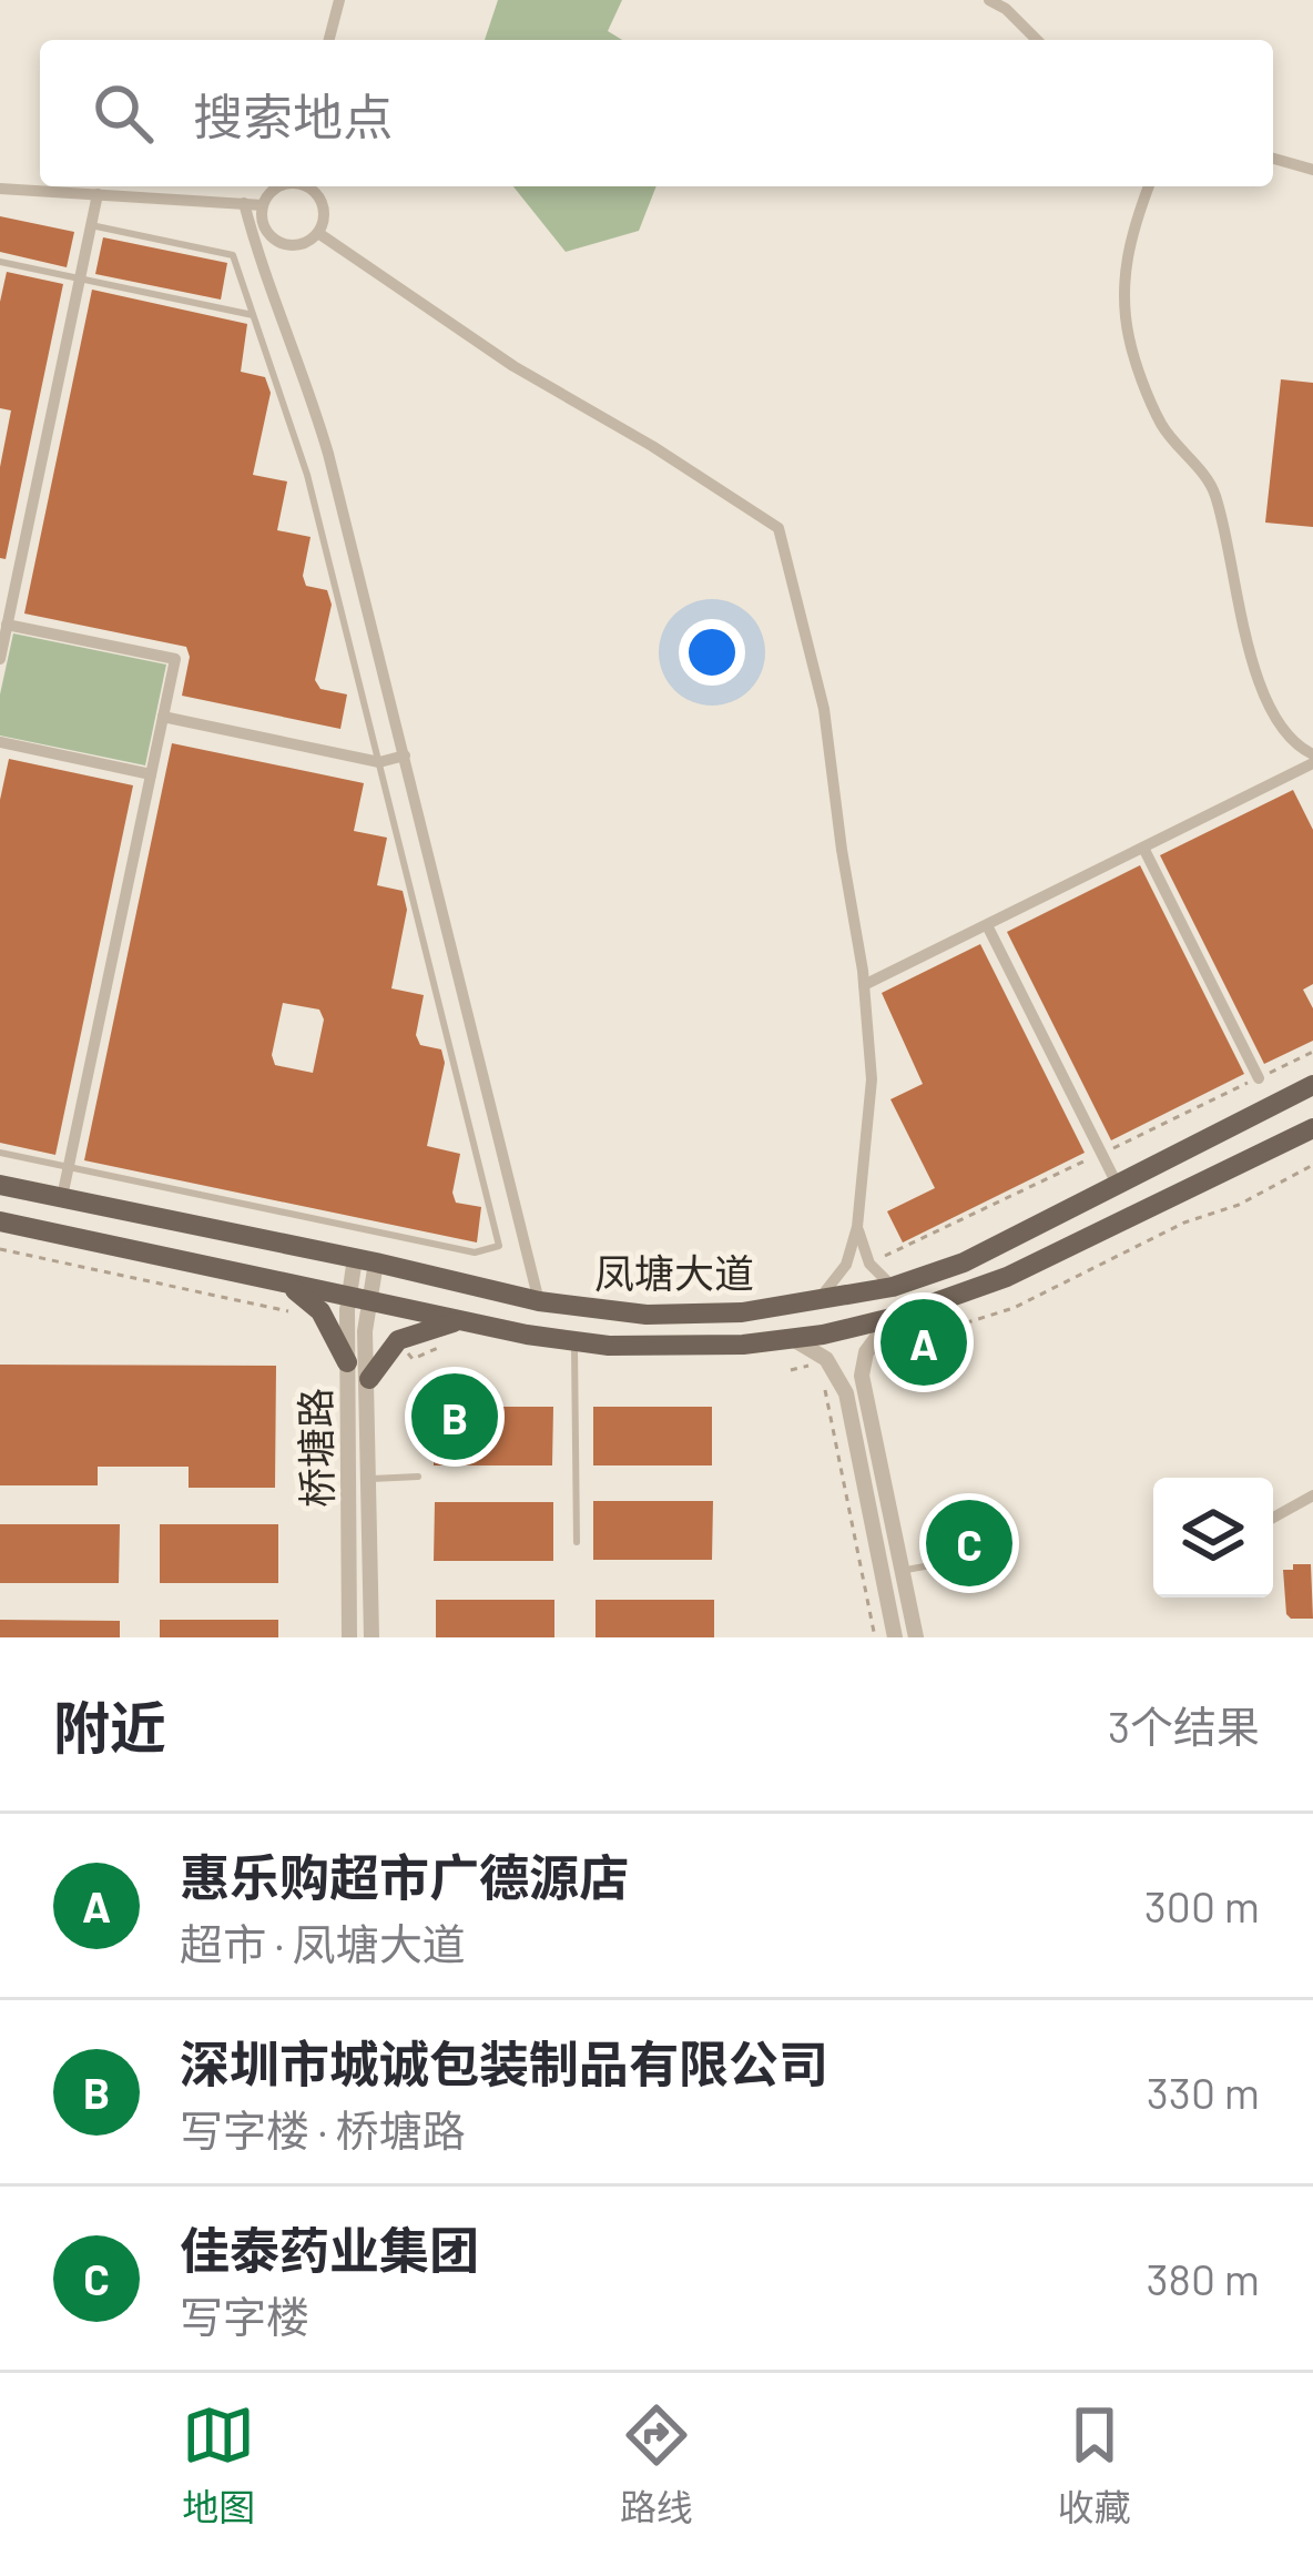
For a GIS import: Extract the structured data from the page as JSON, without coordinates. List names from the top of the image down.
{
  "streets": {
    "main road": ["凤塘大道"],
    "street": ["桥塘路"]
  },
  "crossings": [
    ["凤塘大道", "桥塘路"]
  ],
  "page": {
    "search": "搜索地点",
    "pins": ["A", "B", "C"],
    "heading": ["附近", "3个结果"],
    "list": [
      {
        "mark": "A",
        "name": "惠乐购超市广德源店",
        "note": "超市 · 凤塘大道",
        "value": "300 m"
      },
      {
        "mark": "B",
        "name": "深圳市城诚包装制品有限公司",
        "note": "写字楼 · 桥塘路",
        "value": "330 m"
      },
      {
        "mark": "C",
        "name": "佳泰药业集团",
        "note": "写字楼",
        "value": "380 m"
      }
    ],
    "nav": ["地图", "路线", "收藏"]
  }
}
